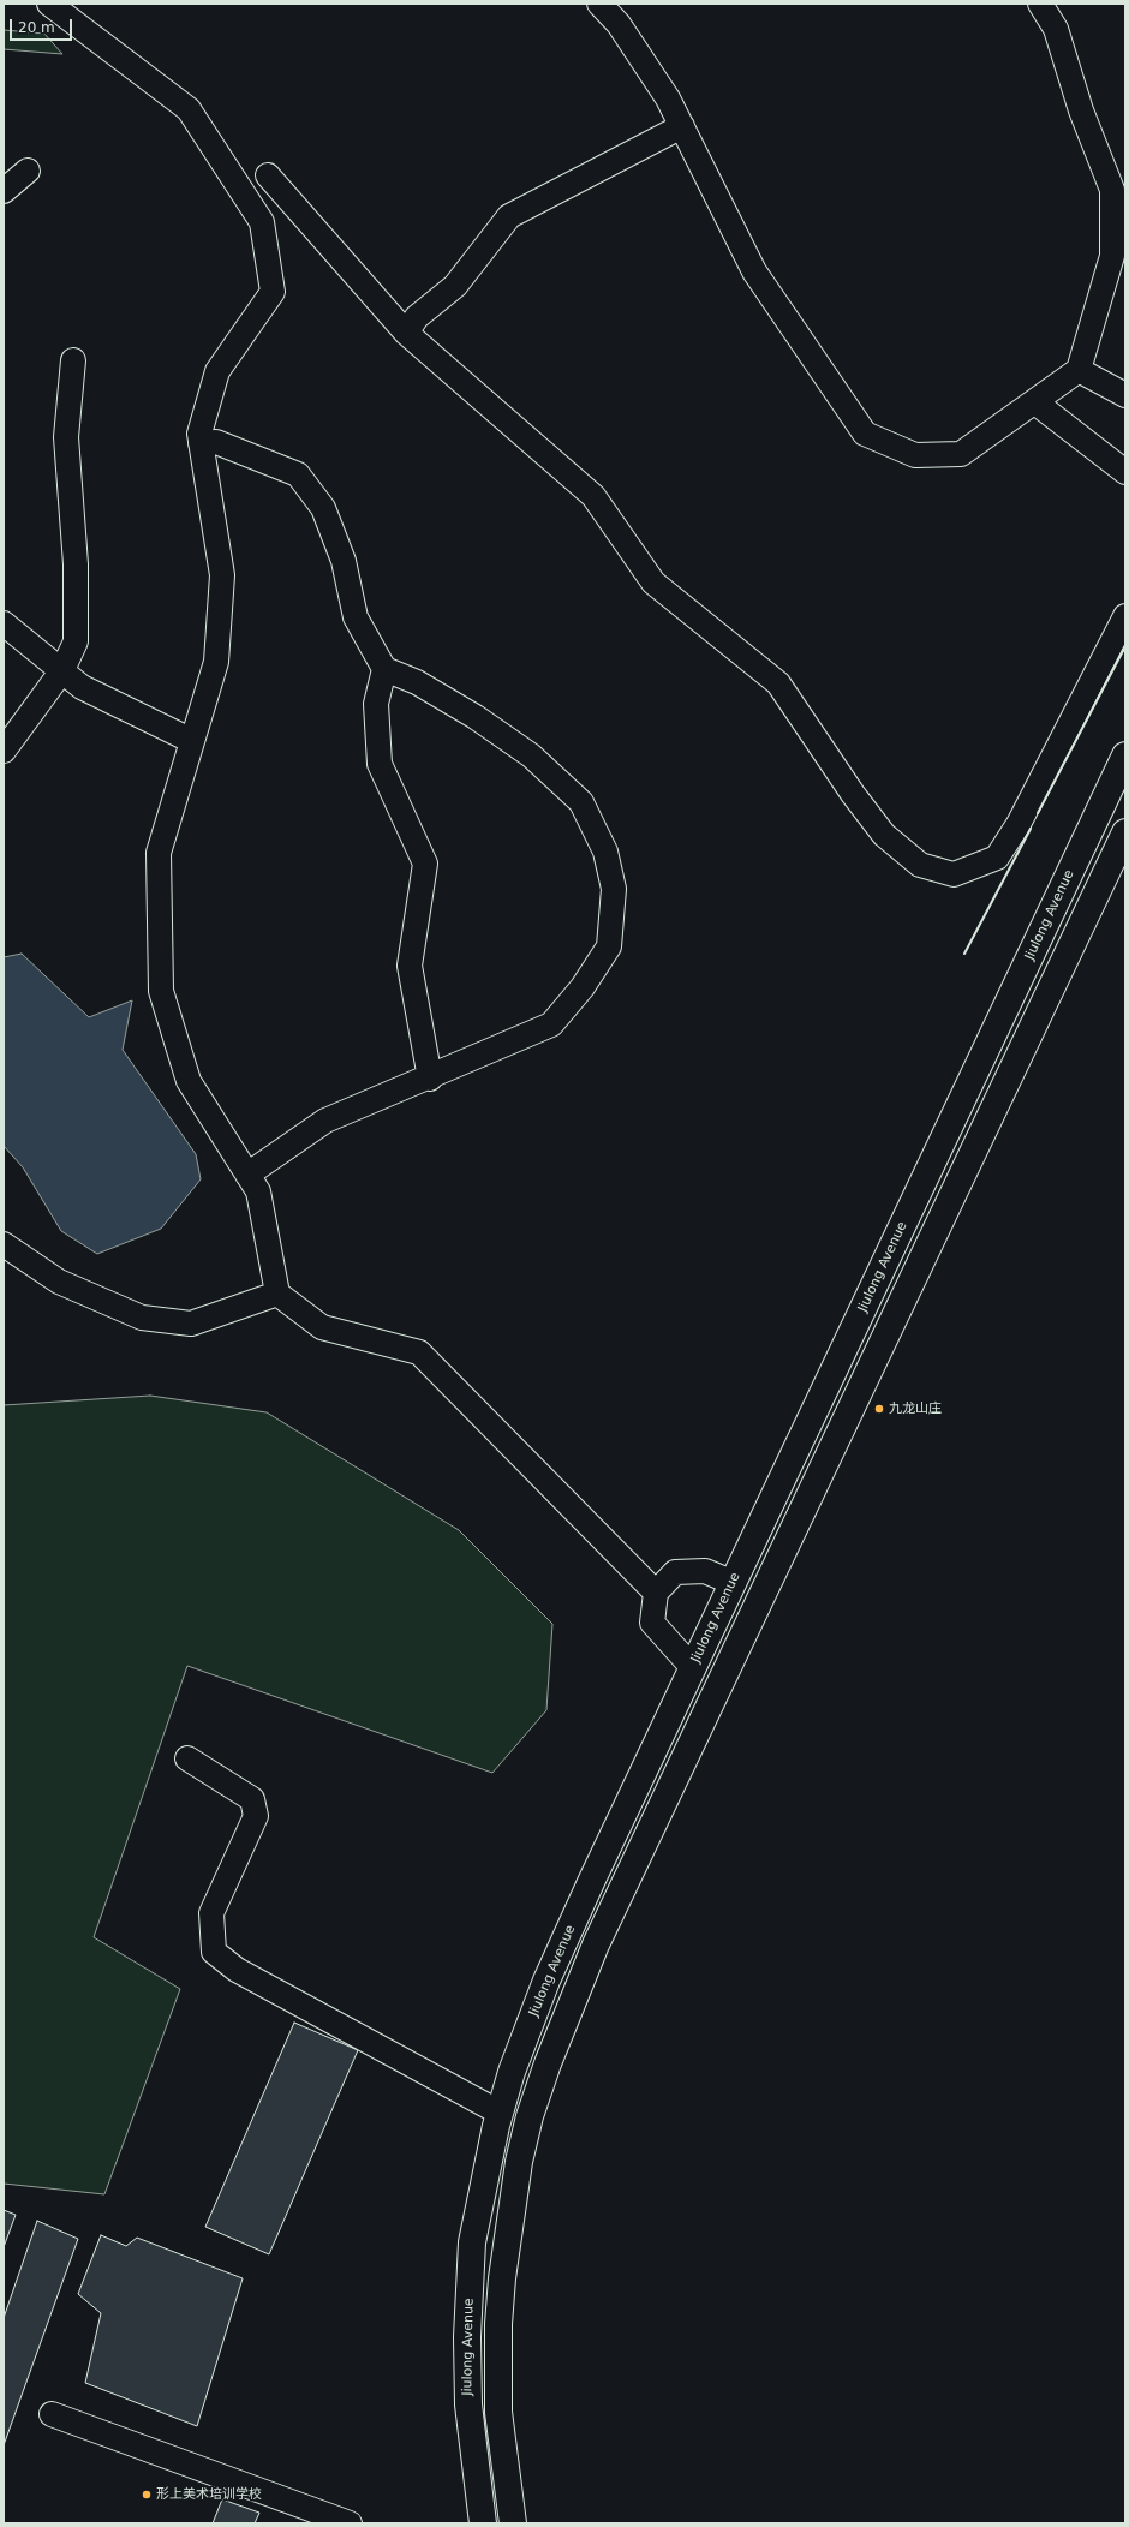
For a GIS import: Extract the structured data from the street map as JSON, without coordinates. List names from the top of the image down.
{
  "streets": {
    "main road": ["Jiulong Avenue"]
  },
  "places": ["九龙山庄", "形上美术培训学校"],
  "scale_bar": "20 m"
}
